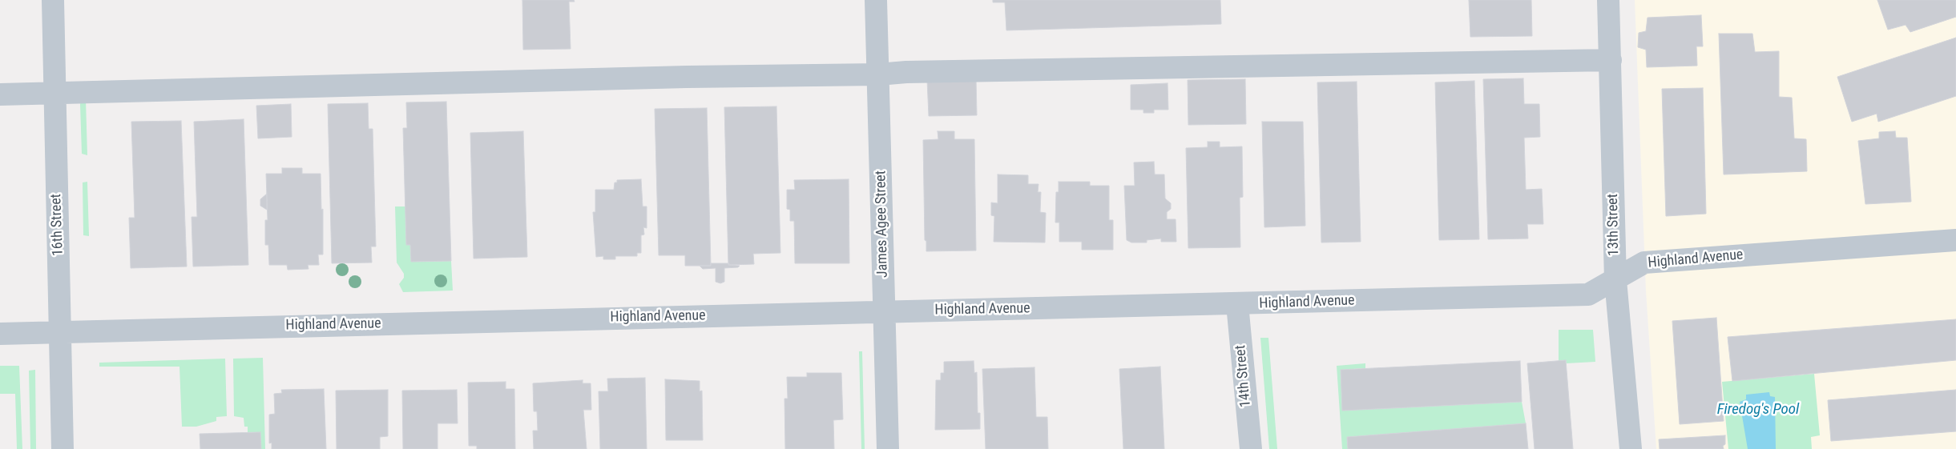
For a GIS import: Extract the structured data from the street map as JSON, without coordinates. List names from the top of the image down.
{
  "streets": {
    "street": [
      "James Agee Street",
      "16th Street",
      "13th Street",
      "Highland Avenue",
      "14th Street"
    ]
  },
  "crossings": [
    ["James Agee Street", "Highland Avenue"],
    ["16th Street", "Highland Avenue"],
    ["13th Street", "Highland Avenue"],
    ["Highland Avenue", "14th Street"]
  ],
  "water": ["Firedog's Pool"]
}
